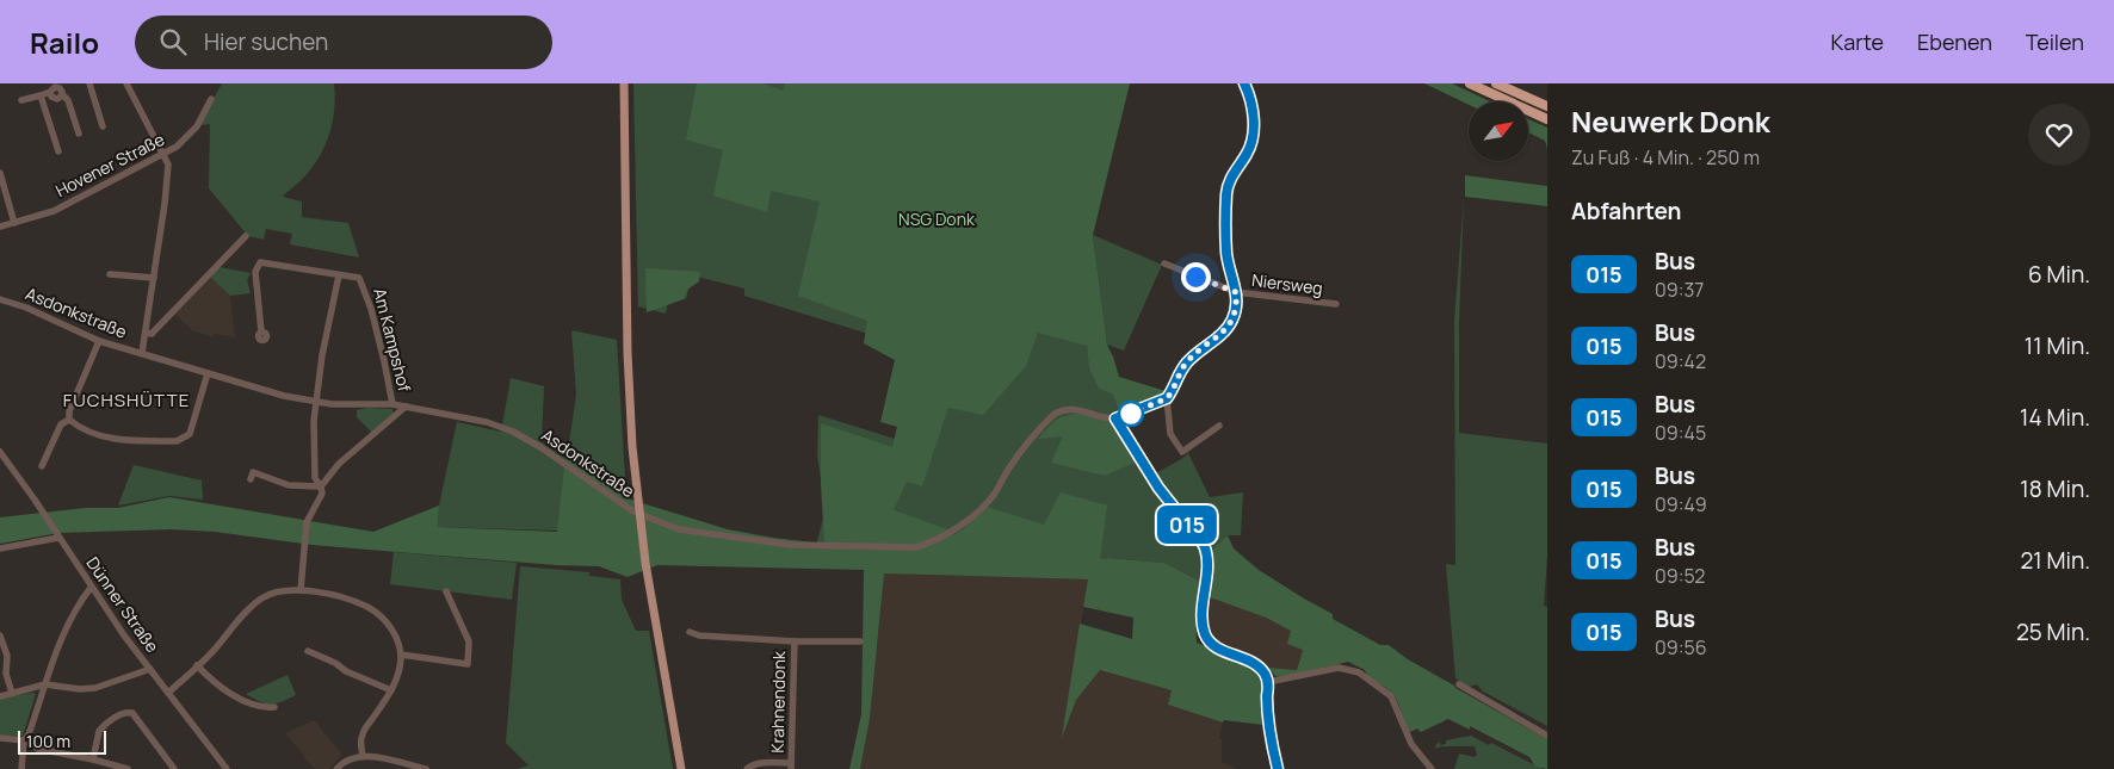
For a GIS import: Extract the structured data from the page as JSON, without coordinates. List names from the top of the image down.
{
  "streets": {
    "street": [
      "Hovener Straße",
      "Niersweg",
      "Asdonkstraße",
      "Am Kampshof",
      "Dünner Straße",
      "Krahnendonk"
    ]
  },
  "crossings": [
    ["Asdonkstraße", "Am Kampshof"]
  ],
  "districts": ["FUCHSHÜTTE"],
  "parks": ["NSG Donk"],
  "lines": ["bus line 015"],
  "scale_bar": "100 m",
  "north": "top right",
  "page": {
    "header": "Railo",
    "search": "Hier suchen",
    "nav": ["Karte", "Ebenen", "Teilen"],
    "on_map": "015",
    "heading": [
      ["Neuwerk Donk", "Zu Fuß · 4 Min. · 250 m"],
      "Abfahrten"
    ],
    "list": [
      {
        "mark": "015",
        "name": "Bus",
        "note": "09:37",
        "value": "6 Min."
      },
      {
        "mark": "015",
        "name": "Bus",
        "note": "09:42",
        "value": "11 Min."
      },
      {
        "mark": "015",
        "name": "Bus",
        "note": "09:45",
        "value": "14 Min."
      },
      {
        "mark": "015",
        "name": "Bus",
        "note": "09:49",
        "value": "18 Min."
      },
      {
        "mark": "015",
        "name": "Bus",
        "note": "09:52",
        "value": "21 Min."
      },
      {
        "mark": "015",
        "name": "Bus",
        "note": "09:56",
        "value": "25 Min."
      }
    ],
    "scale": "100 m"
  }
}
